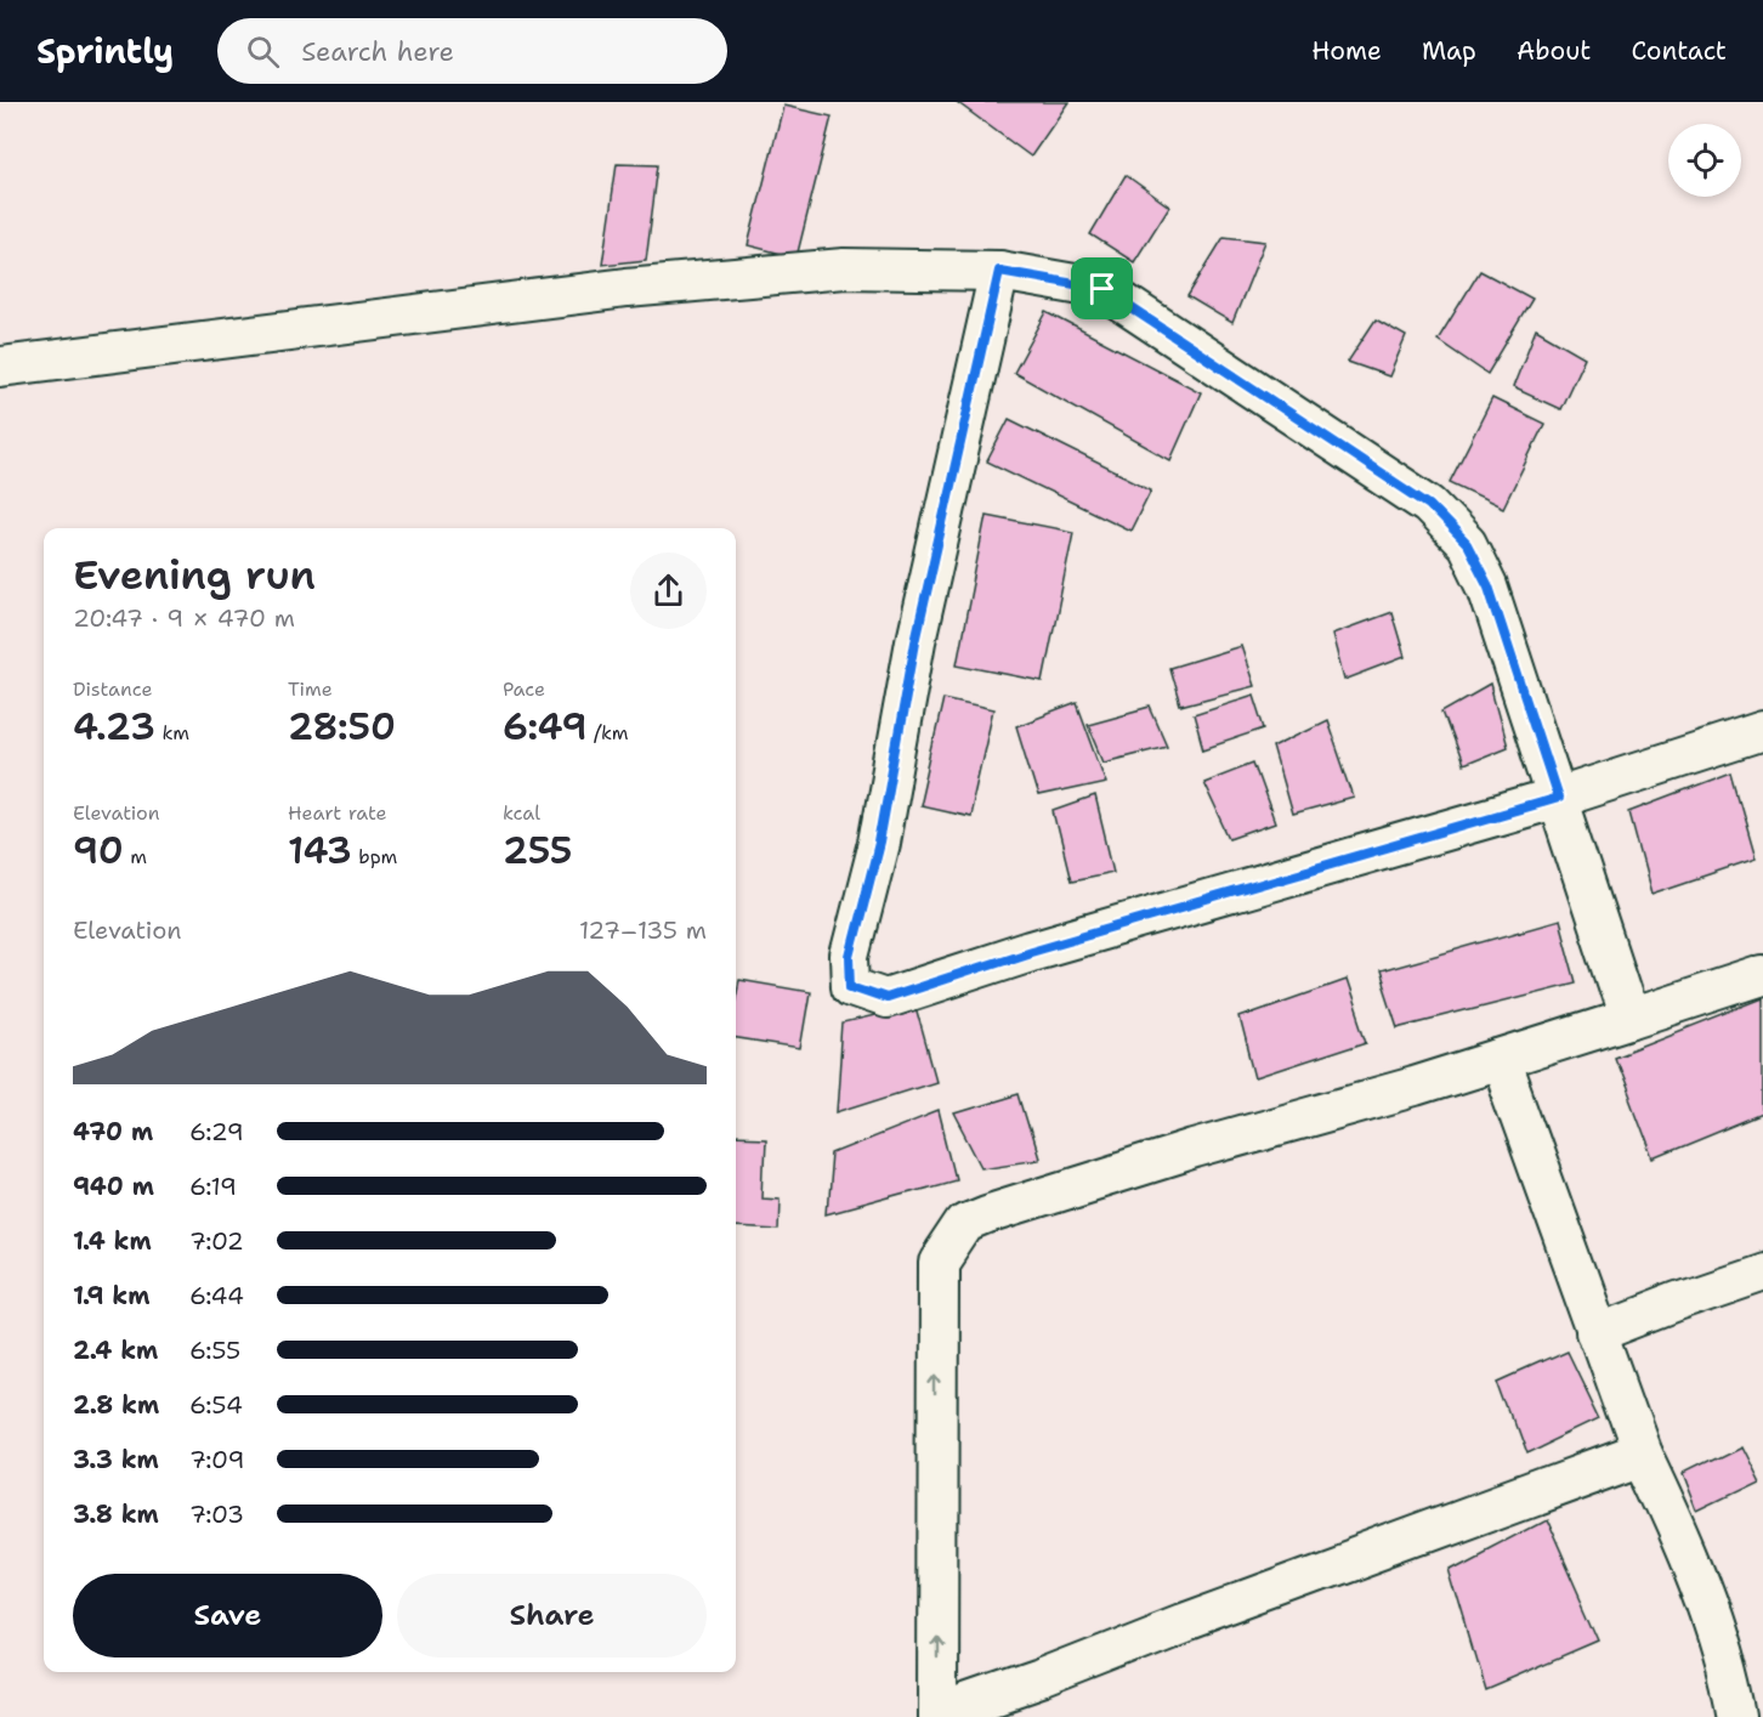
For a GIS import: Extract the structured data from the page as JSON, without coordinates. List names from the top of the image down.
{
  "page": {
    "header": "Sprintly",
    "search": "Search here",
    "nav": [
      "Home",
      "Map",
      "About",
      "Contact"
    ],
    "heading": ["Evening run", "20:47 · 9 × 470 m"],
    "stats": [
      ["Distance", "4.23 km"],
      ["Time", "28:50"],
      ["Pace", "6:49 /km"],
      ["Elevation", "90 m"],
      ["Heart rate", "143 bpm"],
      ["kcal", "255"]
    ],
    "chart": ["Elevation", "127–135 m"],
    "list": [
      {
        "name": "470 m",
        "note": "6:29"
      },
      {
        "name": "940 m",
        "note": "6:19"
      },
      {
        "name": "1.4 km",
        "note": "7:02"
      },
      {
        "name": "1.9 km",
        "note": "6:44"
      },
      {
        "name": "2.4 km",
        "note": "6:55"
      },
      {
        "name": "2.8 km",
        "note": "6:54"
      },
      {
        "name": "3.3 km",
        "note": "7:09"
      },
      {
        "name": "3.8 km",
        "note": "7:03"
      }
    ],
    "buttons": ["Save", "Share"]
  }
}
